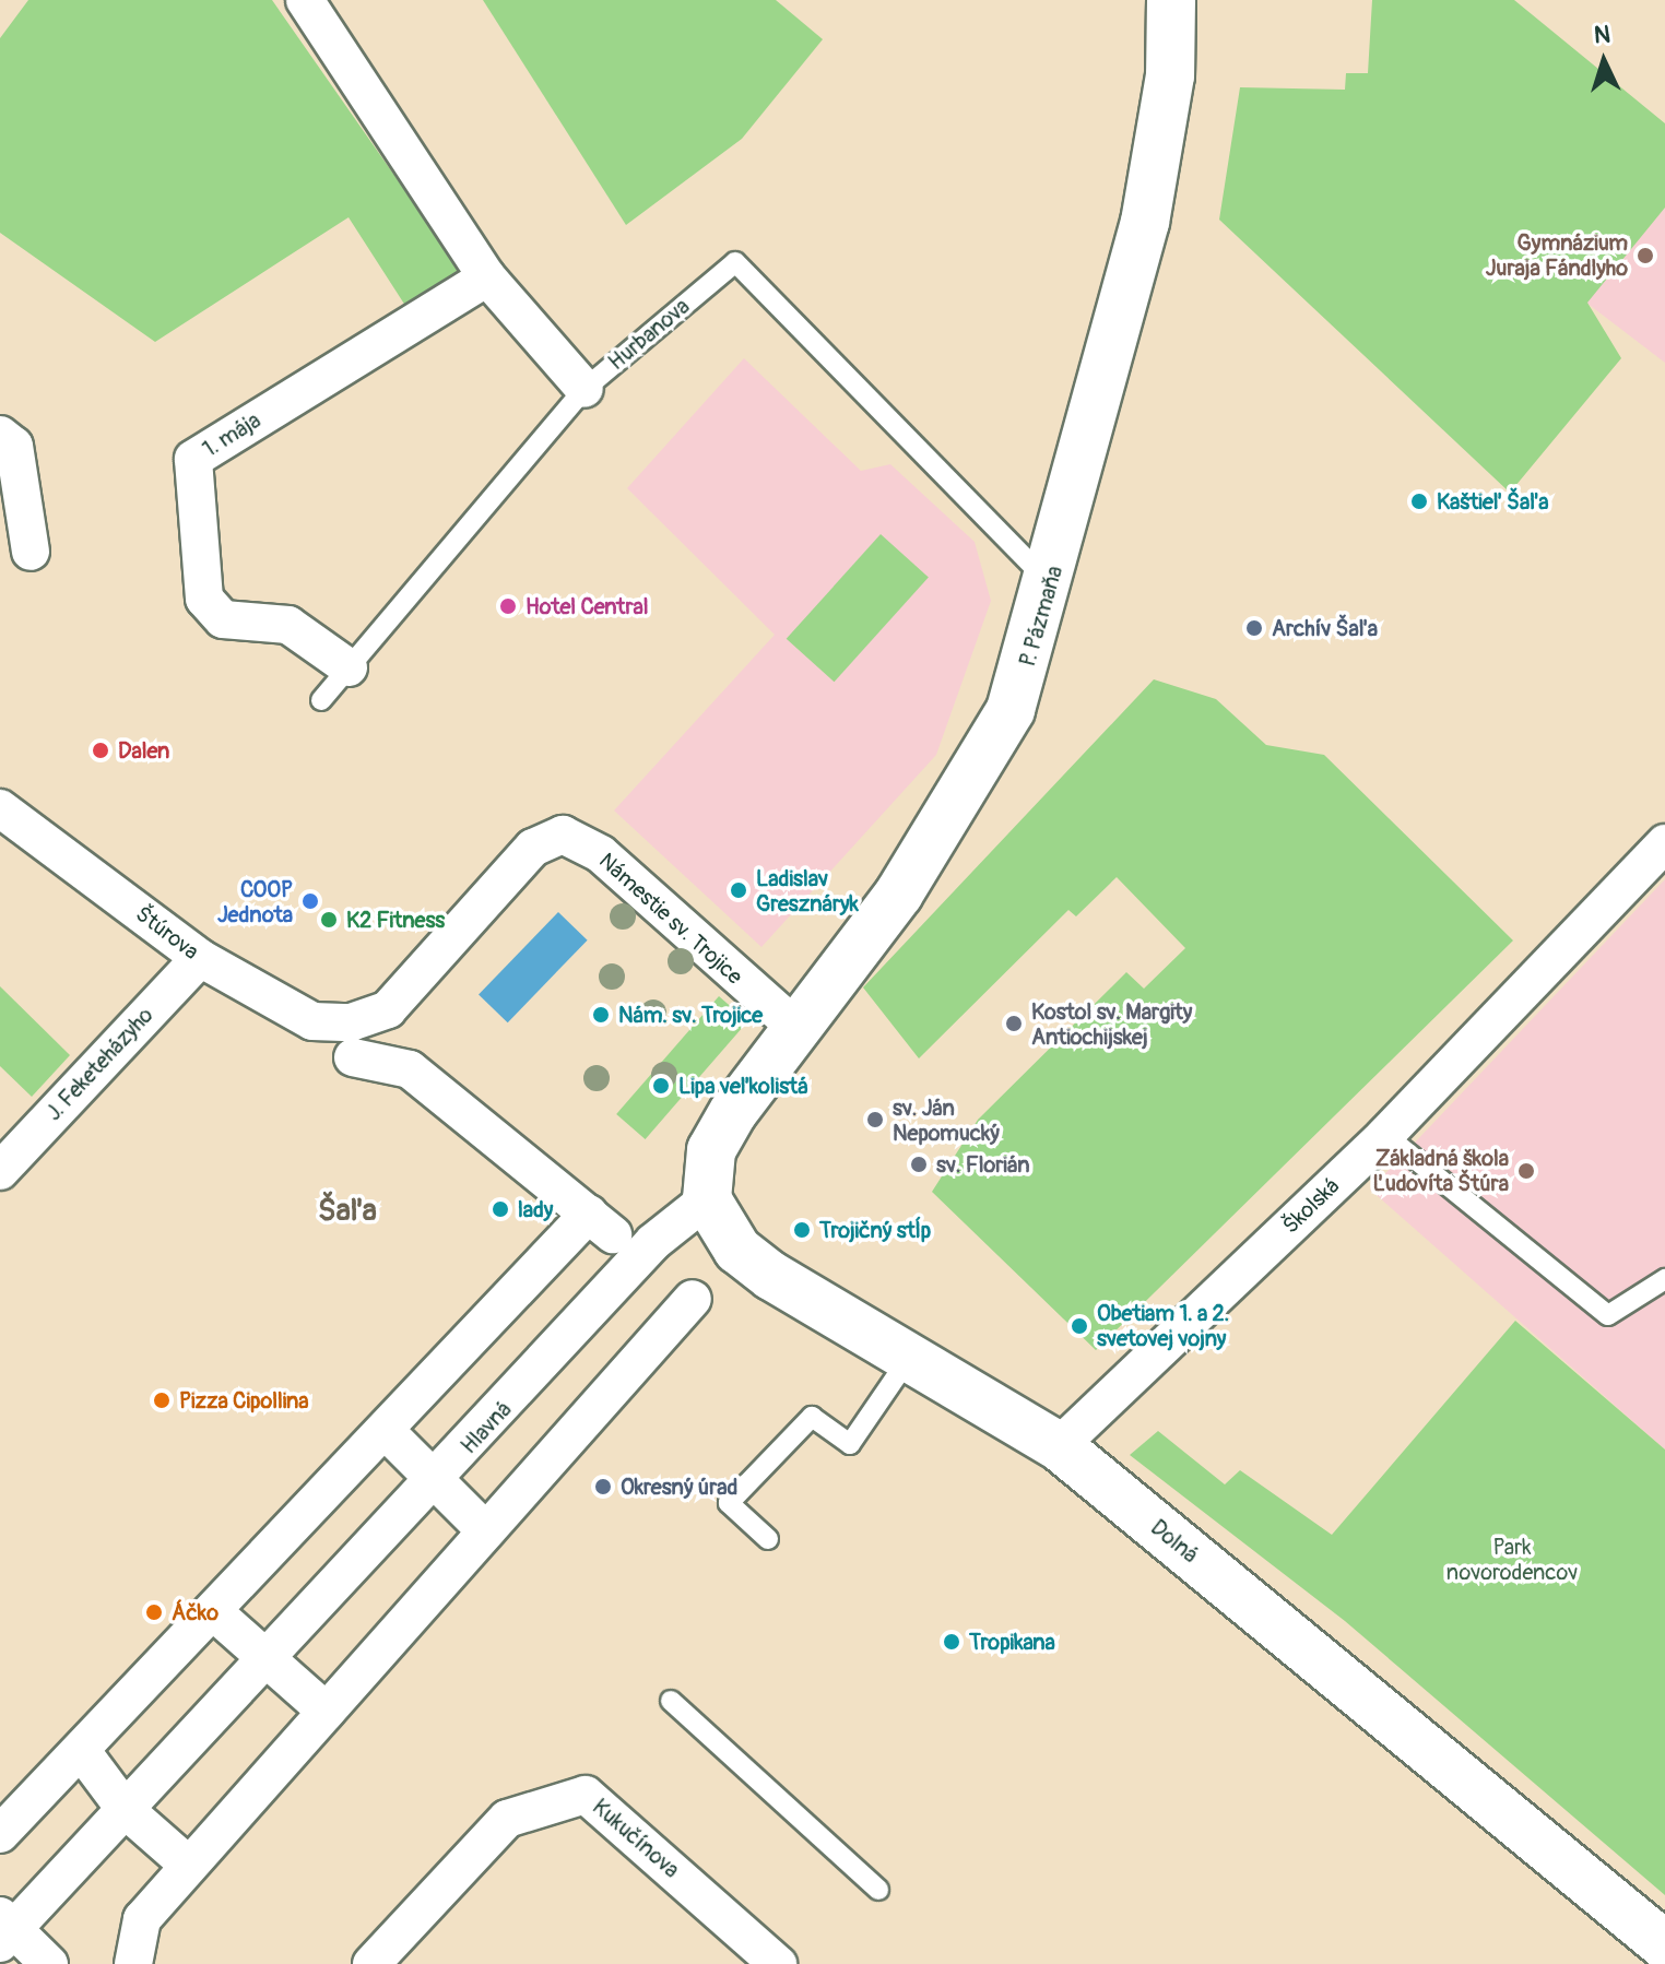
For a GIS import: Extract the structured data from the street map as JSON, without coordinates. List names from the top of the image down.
{
  "streets": {
    "main road": ["P. Pázmaňa", "Dolná"],
    "street": [
      "1. mája",
      "Námestie sv. Trojice",
      "Štúrova",
      "J. Feketeházyho",
      "Školská",
      "Hlavná",
      "Kukučínova"
    ],
    "lane": ["Hurbanova"]
  },
  "crossings": [
    ["Hurbanova", "P. Pázmaňa"],
    ["P. Pázmaňa", "Námestie sv. Trojice"],
    ["P. Pázmaňa", "Hlavná"],
    ["P. Pázmaňa", "Dolná"],
    ["Námestie sv. Trojice", "Štúrova"],
    ["Štúrova", "J. Feketeházyho"],
    ["Štúrova", "Hlavná"],
    ["Školská", "Dolná"],
    ["Hlavná", "Dolná"]
  ],
  "districts": ["Šaľa"],
  "parks": ["Park novorodencov"],
  "places": [
    "Gymnázium Juraja Fándlyho",
    "Kaštieľ Šaľa",
    "Hotel Central",
    "Archív Šaľa",
    "Dalen",
    "Ladislav Gresznáryk",
    "COOP Jednota",
    "K2 Fitness",
    "Nám. sv. Trojice",
    "Kostol sv. Margity Antiochijskej",
    "Lipa veľkolistá",
    "sv. Ján Nepomucký",
    "sv. Florián",
    "Základná škola Ľudovíta Štúra",
    "lady",
    "Trojičný stĺp",
    "Obetiam 1. a 2. svetovej vojny",
    "Pizza Cipollina",
    "Okresný úrad",
    "Áčko",
    "Tropikana"
  ],
  "north": "top"
}
